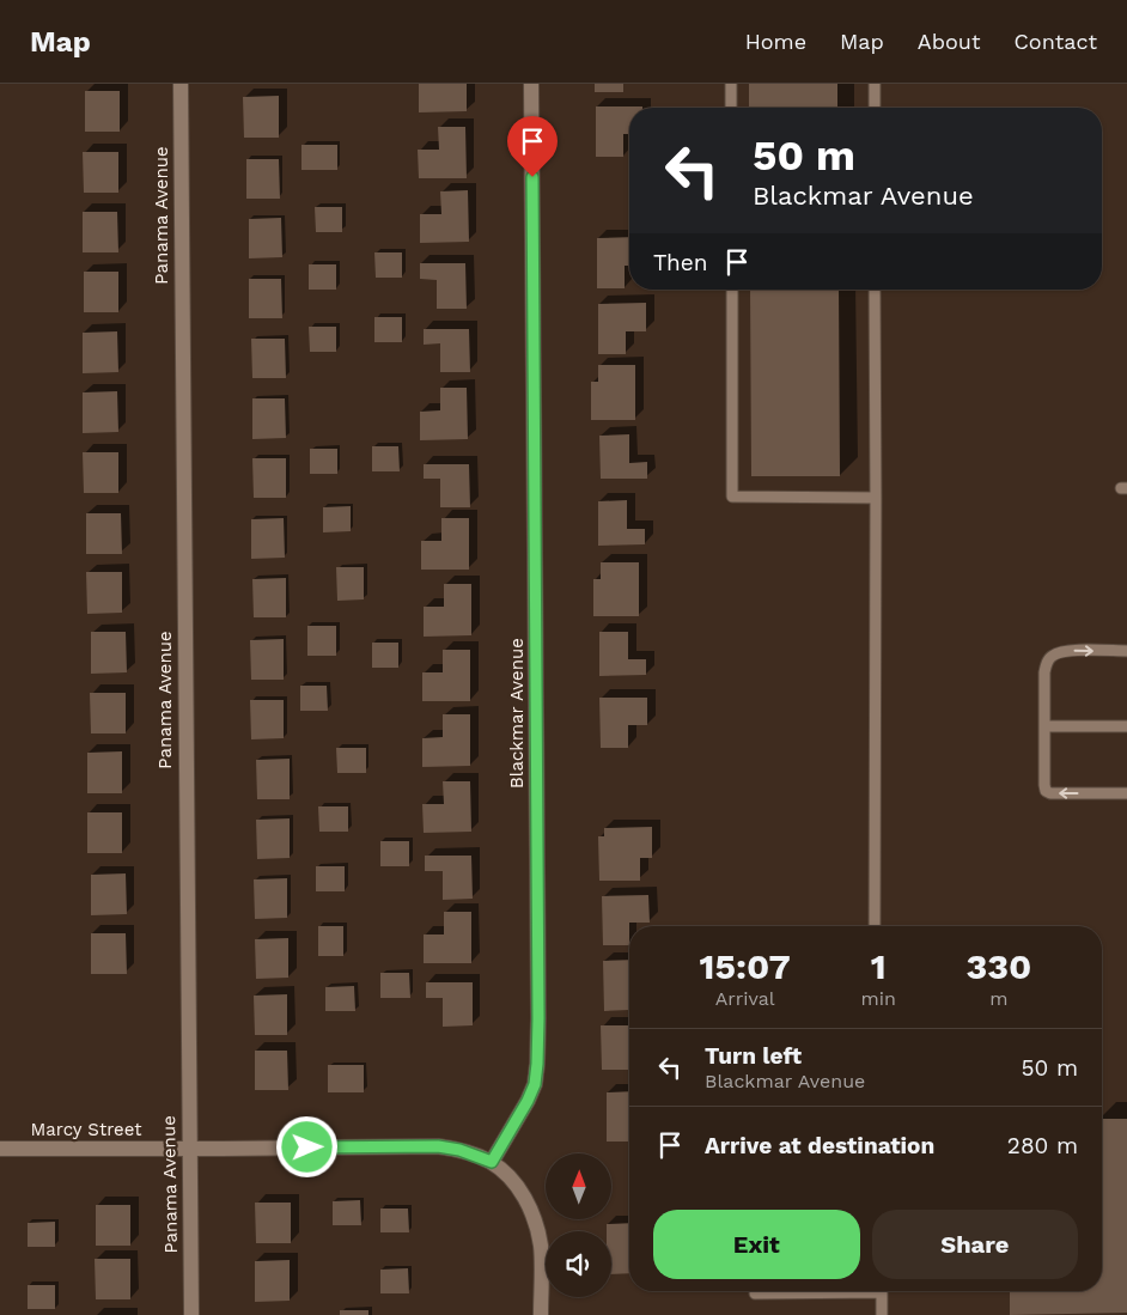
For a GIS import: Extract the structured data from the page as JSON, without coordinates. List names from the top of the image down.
{
  "streets": {
    "street": ["Panama Avenue", "Blackmar Avenue", "Marcy Street"]
  },
  "crossings": [
    ["Panama Avenue", "Marcy Street"],
    ["Blackmar Avenue", "Marcy Street"]
  ],
  "north": "top",
  "page": {
    "header": "Map",
    "nav": [
      "Home",
      "Map",
      "About",
      "Contact"
    ],
    "turn": ["50 m", "Blackmar Avenue"],
    "then": "Then",
    "eta": [
      "15:07",
      "Arrival",
      "1",
      "min",
      "330",
      "m"
    ],
    "list": [
      {
        "name": "Turn left",
        "note": "Blackmar Avenue",
        "value": "50 m"
      },
      {
        "name": "Arrive at destination",
        "value": "280 m"
      }
    ],
    "buttons": ["Exit", "Share"]
  }
}
